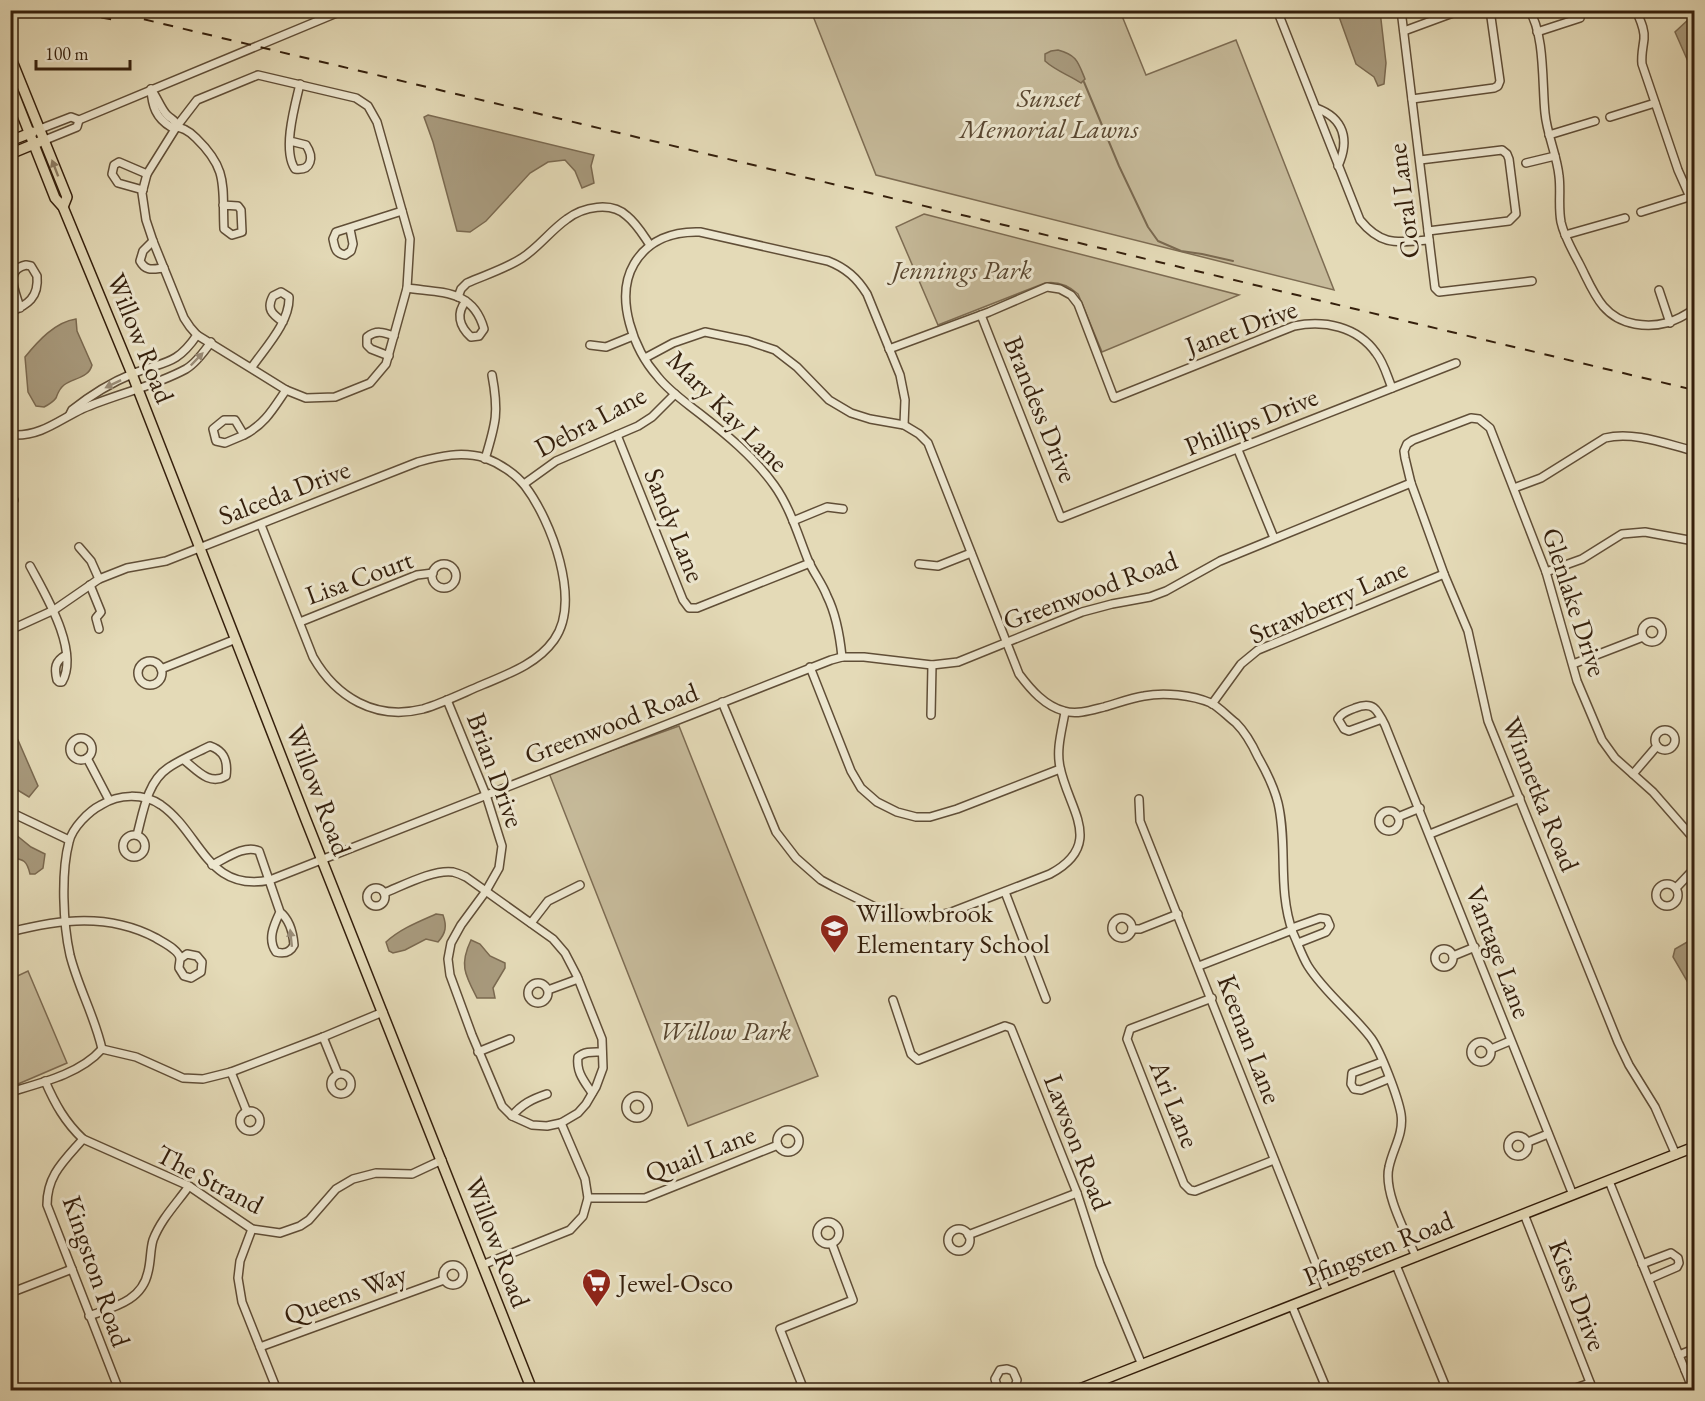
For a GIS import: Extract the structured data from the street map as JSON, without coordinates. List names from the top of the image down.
{
  "streets": {
    "main road": ["Willow Road", "Pfingsten Road"],
    "street": [
      "Coral Lane",
      "Janet Drive",
      "Brandess Drive",
      "Mary Kay Lane",
      "Debra Lane",
      "Phillips Drive",
      "Salceda Drive",
      "Sandy Lane",
      "Lisa Court",
      "Greenwood Road",
      "Strawberry Lane",
      "Glenlake Drive",
      "Brian Drive",
      "Winnetka Road",
      "Vantage Lane",
      "Keenan Lane",
      "Ari Lane",
      "Lawson Road",
      "Quail Lane",
      "The Strand",
      "Kingston Road",
      "Queens Way",
      "Kiess Drive"
    ]
  },
  "crossings": [
    ["Janet Drive", "Brandess Drive"],
    ["Janet Drive", "Phillips Drive"],
    ["Willow Road", "Salceda Drive"],
    ["Willow Road", "Greenwood Road"],
    ["Willow Road", "The Strand"],
    ["Brandess Drive", "Phillips Drive"],
    ["Mary Kay Lane", "Debra Lane"],
    ["Mary Kay Lane", "Sandy Lane"],
    ["Mary Kay Lane", "Greenwood Road"],
    ["Debra Lane", "Sandy Lane"],
    ["Greenwood Road", "Brian Drive"],
    ["Greenwood Road", "Winnetka Road"],
    ["Strawberry Lane", "Winnetka Road"],
    ["Glenlake Drive", "Winnetka Road"],
    ["Winnetka Road", "Pfingsten Road"],
    ["Vantage Lane", "Pfingsten Road"],
    ["Keenan Lane", "Ari Lane"],
    ["Keenan Lane", "Pfingsten Road"],
    ["Lawson Road", "Pfingsten Road"],
    ["The Strand", "Kingston Road"],
    ["Pfingsten Road", "Kiess Drive"]
  ],
  "parks": ["Sunset Memorial Lawns", "Jennings Park", "Willow Park"],
  "places": {
    "school or university": ["Willowbrook Elementary School"],
    "supermarket": ["Jewel-Osco"]
  },
  "scale_bar": "100 m"
}
